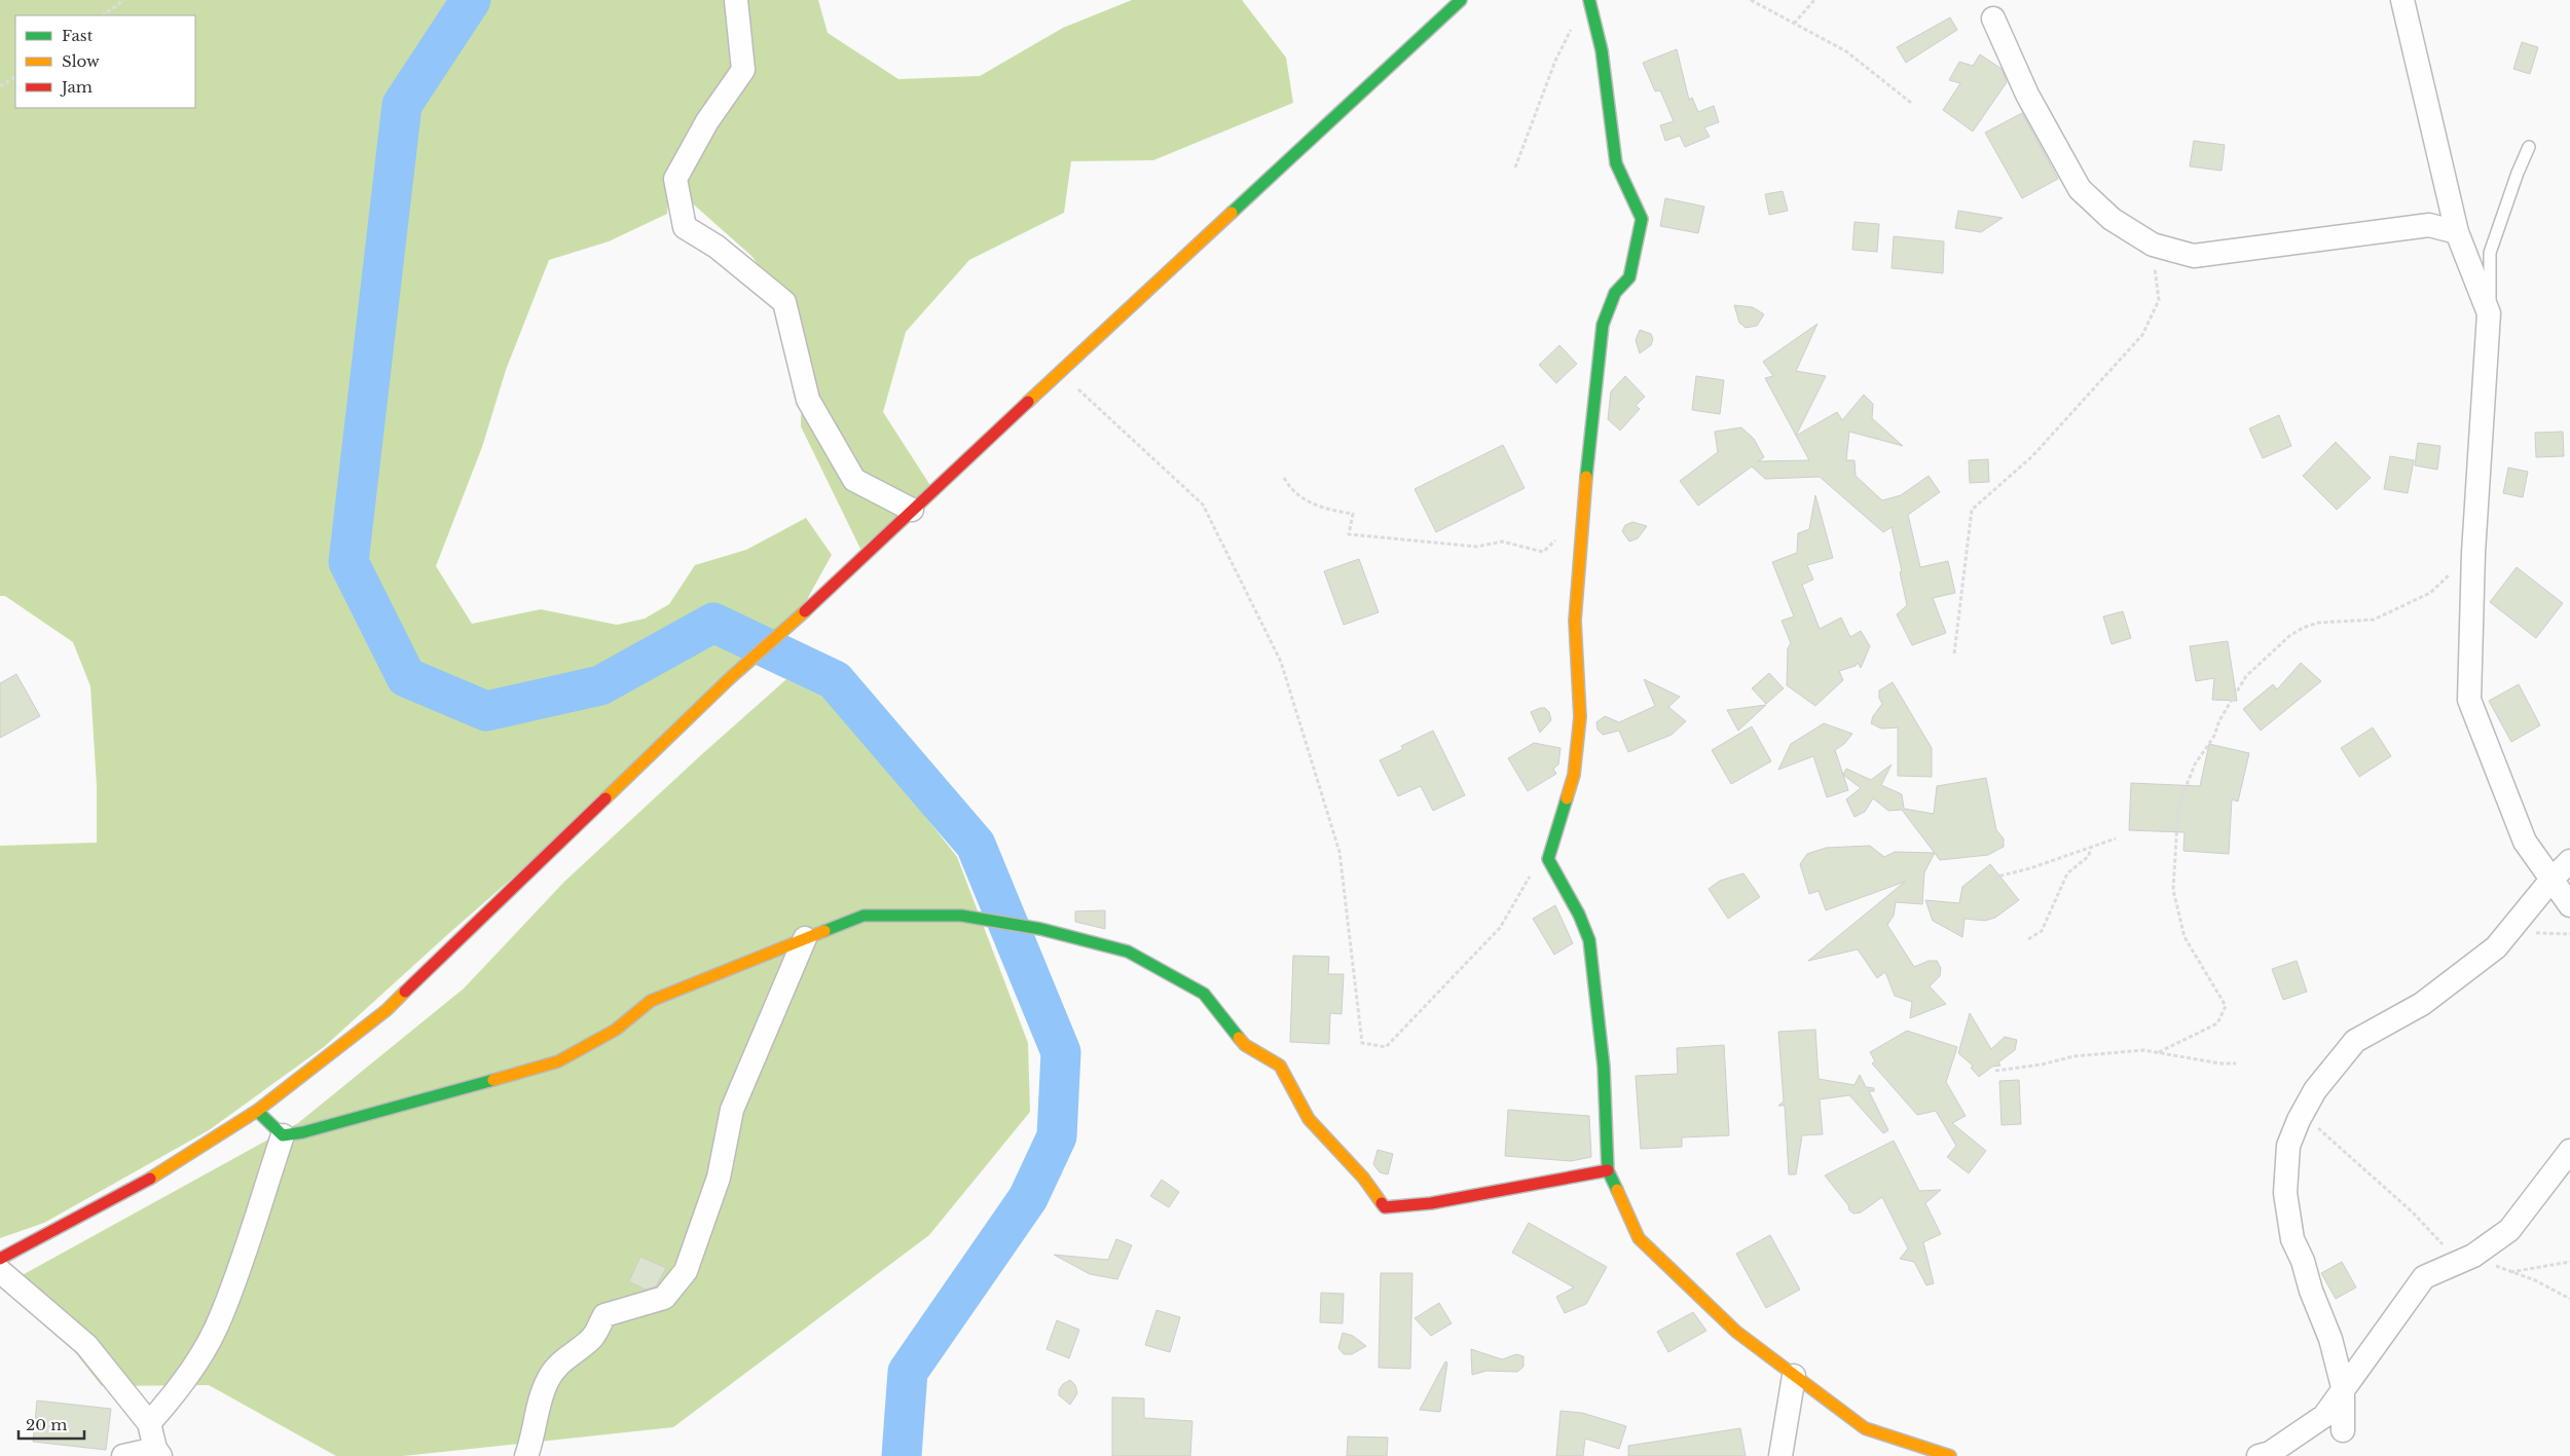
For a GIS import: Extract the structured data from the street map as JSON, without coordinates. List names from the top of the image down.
{
  "legend": ["Fast", "Slow", "Jam"],
  "scale_bar": "20 m"
}
